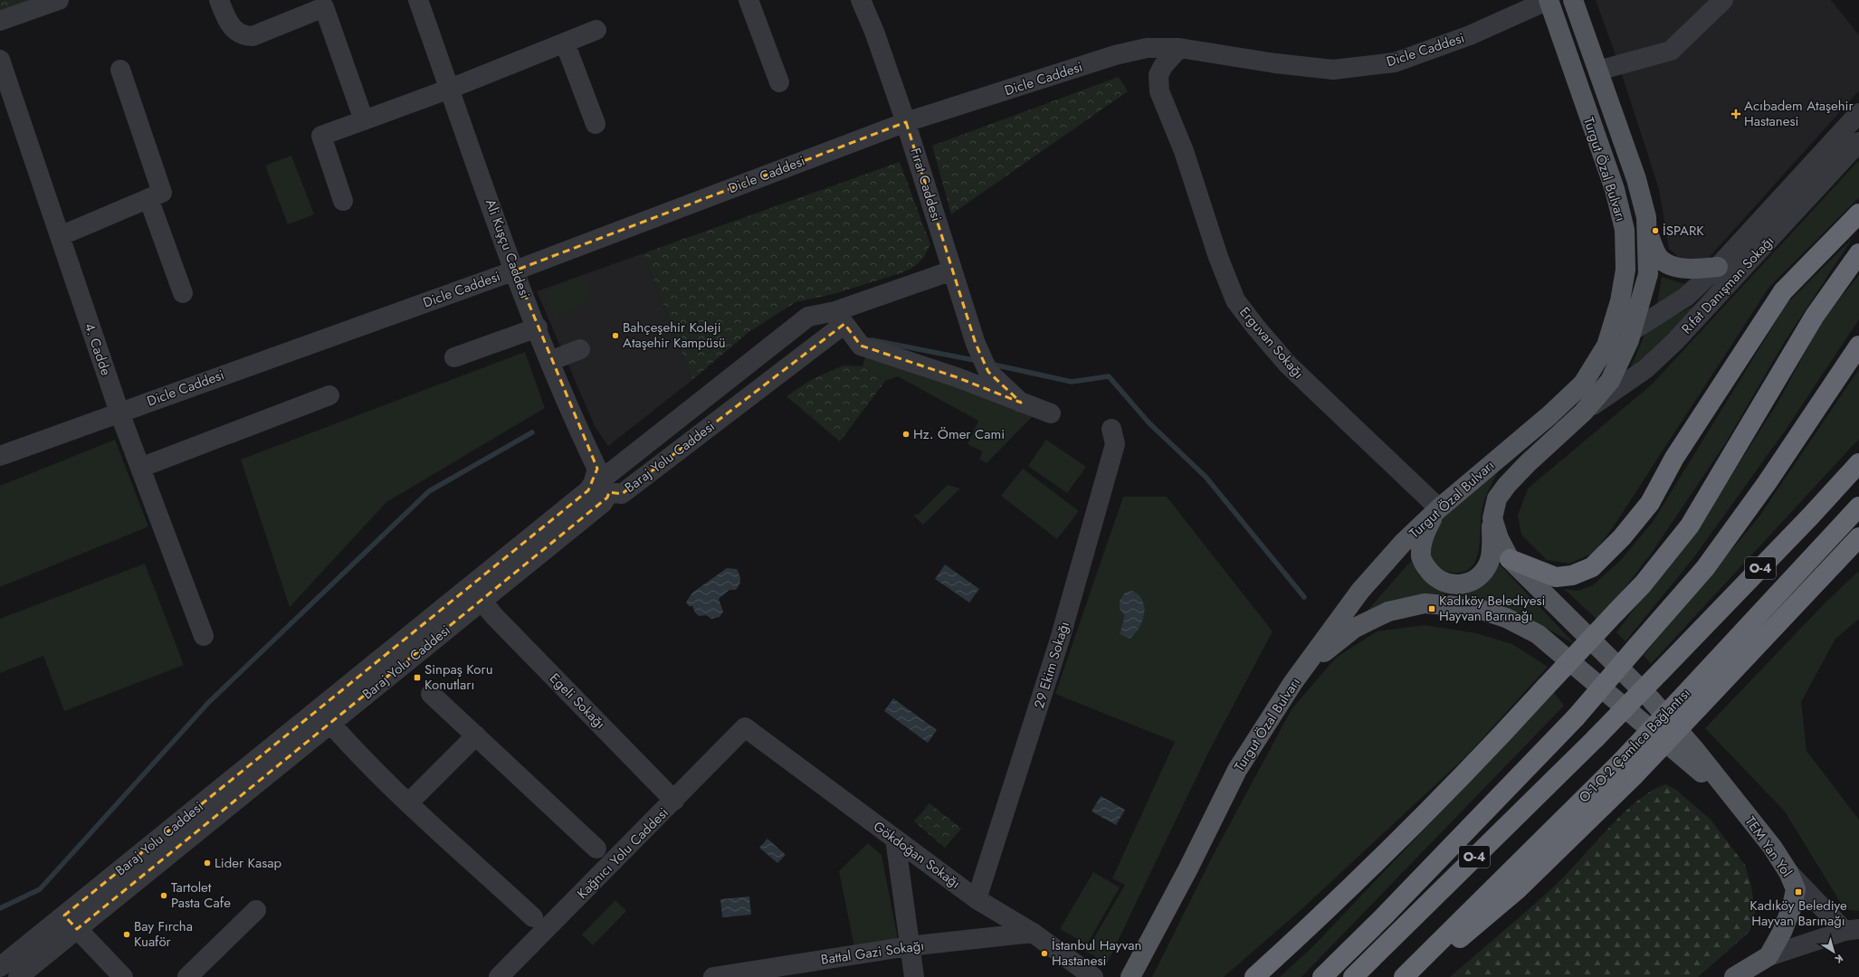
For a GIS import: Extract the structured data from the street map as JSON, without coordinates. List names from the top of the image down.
{
  "streets": {
    "highway": ["O-4", "O-1-O-2 Çamlıca Bağlantısı"],
    "main road": ["Turgut Özal Bulvarı", "TEM Yan Yol"],
    "street": [
      "Dicle Caddesi",
      "Fırat Caddesi",
      "Ali Kuşçu Caddesi",
      "Rıfat Danışman Sokağı",
      "Erguvan Sokağı",
      "4. Cadde",
      "Baraj Yolu Caddesi",
      "29 Ekim Sokağı",
      "Egeli Sokağı",
      "Kağnıcı Yolu Caddesi",
      "Gökdoğan Sokağı",
      "Battal Gazi Sokağı"
    ]
  },
  "crossings": [
    ["Dicle Caddesi", "Turgut Özal Bulvarı"],
    ["Dicle Caddesi", "Fırat Caddesi"],
    ["Dicle Caddesi", "Ali Kuşçu Caddesi"],
    ["Dicle Caddesi", "Erguvan Sokağı"],
    ["Dicle Caddesi", "4. Cadde"],
    ["Turgut Özal Bulvarı", "Rıfat Danışman Sokağı"],
    ["Turgut Özal Bulvarı", "Erguvan Sokağı"],
    ["Fırat Caddesi", "Baraj Yolu Caddesi"],
    ["Ali Kuşçu Caddesi", "Baraj Yolu Caddesi"],
    ["Baraj Yolu Caddesi", "Egeli Sokağı"],
    ["29 Ekim Sokağı", "Gökdoğan Sokağı"],
    ["Egeli Sokağı", "Kağnıcı Yolu Caddesi"],
    ["Kağnıcı Yolu Caddesi", "Gökdoğan Sokağı"],
    ["Gökdoğan Sokağı", "Battal Gazi Sokağı"]
  ],
  "places": {
    "health": ["Acıbadem Ataşehir Hastanesi"],
    "other": [
      "İSPARK",
      "Bahçeşehir Koleji Ataşehir Kampüsü",
      "Hz. Ömer Cami",
      "Lider Kasap",
      "Tartolet Pasta Cafe",
      "Bay Fırcha Kuaför",
      "İstanbul Hayvan Hastanesi"
    ],
    "transit": ["Kadıköy Belediyesi Hayvan Barınağı", "Sinpaş Koru Konutları", "Kadıköy Belediye Hayvan Barınağı"]
  },
  "north": "bottom right"
}
